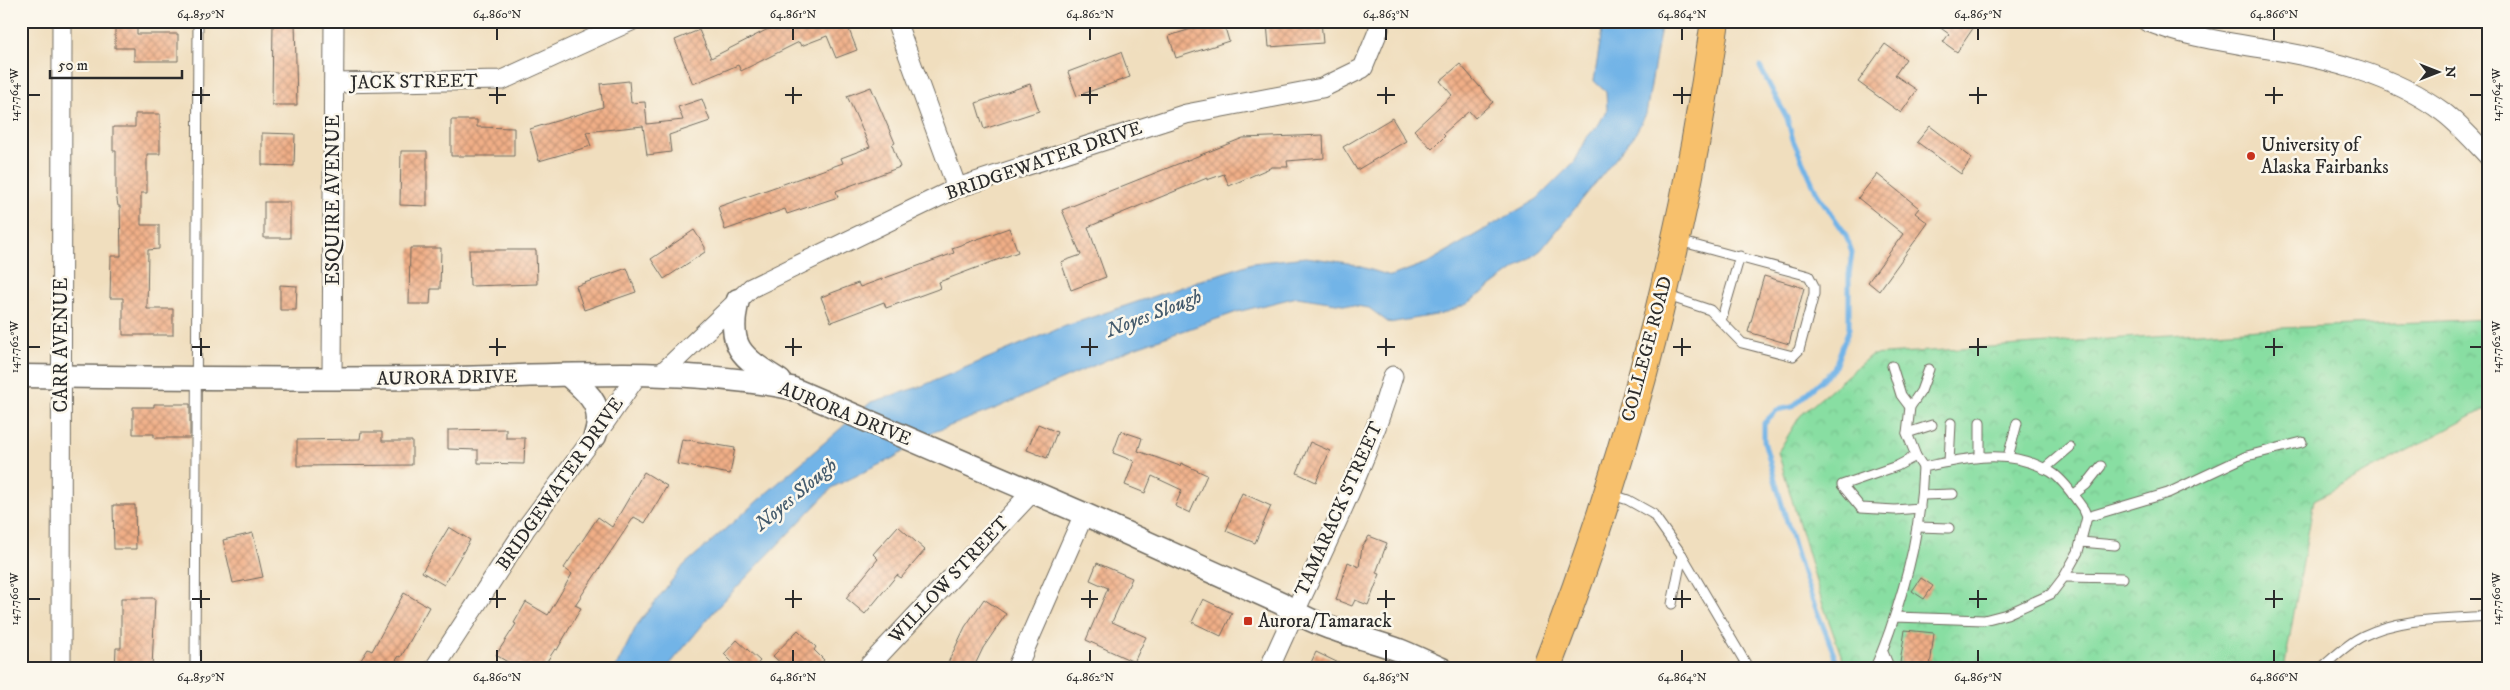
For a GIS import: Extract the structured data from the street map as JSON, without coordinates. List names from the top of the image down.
{
  "streets": {
    "main road": ["COLLEGE ROAD"],
    "street": [
      "JACK STREET",
      "BRIDGEWATER DRIVE",
      "ESQUIRE AVENUE",
      "CARR AVENUE",
      "AURORA DRIVE",
      "TAMARACK STREET",
      "WILLOW STREET"
    ]
  },
  "crossings": [
    ["JACK STREET", "ESQUIRE AVENUE"],
    ["BRIDGEWATER DRIVE", "AURORA DRIVE"],
    ["ESQUIRE AVENUE", "AURORA DRIVE"],
    ["CARR AVENUE", "AURORA DRIVE"],
    ["AURORA DRIVE", "TAMARACK STREET"],
    ["AURORA DRIVE", "WILLOW STREET"]
  ],
  "water": ["Noyes Slough"],
  "places": {
    "other": ["University of Alaska Fairbanks"],
    "transit": ["Aurora/Tamarack"]
  },
  "scale_bar": "50 m",
  "north": "right",
  "coordinates": [
    "64.859°N",
    "64.860°N",
    "64.861°N",
    "64.862°N",
    "64.863°N",
    "64.864°N",
    "64.865°N",
    "64.866°N",
    "147.764°W",
    "147.762°W",
    "147.760°W"
  ]
}
